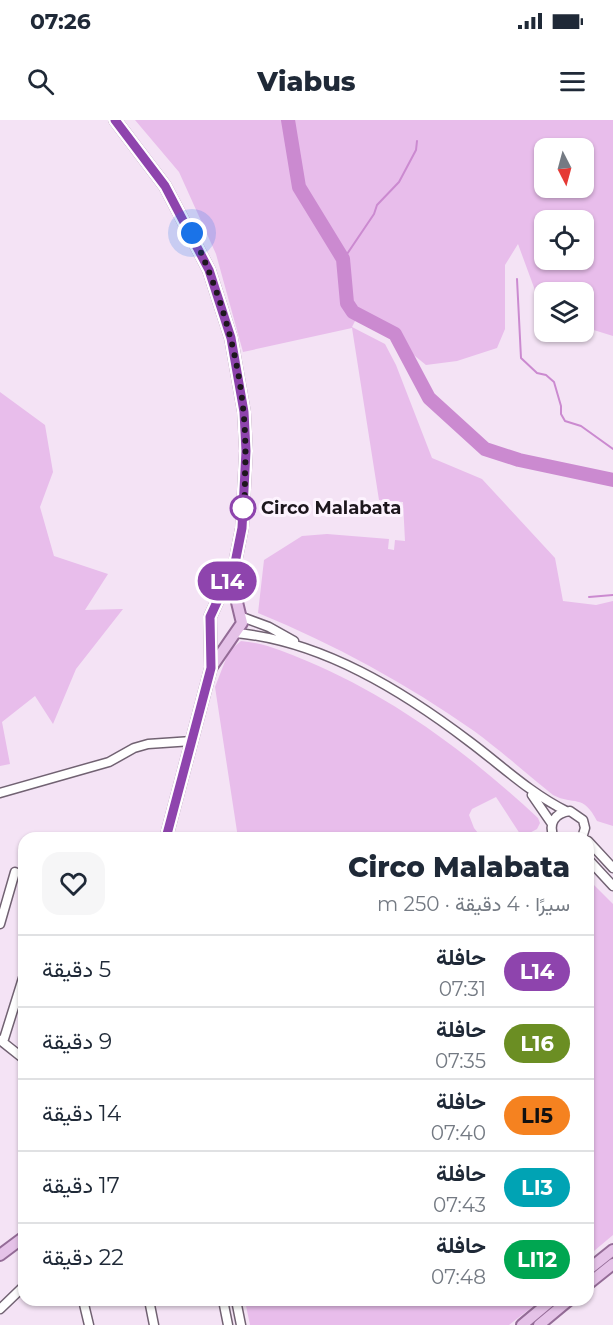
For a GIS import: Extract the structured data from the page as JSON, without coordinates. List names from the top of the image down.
{
  "places": ["Circo Malabata"],
  "lines": ["bus line L14"],
  "north": "bottom",
  "page": {
    "status": "07:26",
    "header": "Viabus",
    "on_map": "L14",
    "heading": ["Circo Malabata", "سيرًا · 4 دقيقة · 250 m"],
    "list": [
      {
        "mark": "L14",
        "name": "حافلة",
        "note": "07:31",
        "value": "5 دقيقة"
      },
      {
        "mark": "L16",
        "name": "حافلة",
        "note": "07:35",
        "value": "9 دقيقة"
      },
      {
        "mark": "LI5",
        "name": "حافلة",
        "note": "07:40",
        "value": "14 دقيقة"
      },
      {
        "mark": "LI3",
        "name": "حافلة",
        "note": "07:43",
        "value": "17 دقيقة"
      },
      {
        "mark": "LI12",
        "name": "حافلة",
        "note": "07:48",
        "value": "22 دقيقة"
      }
    ]
  }
}
